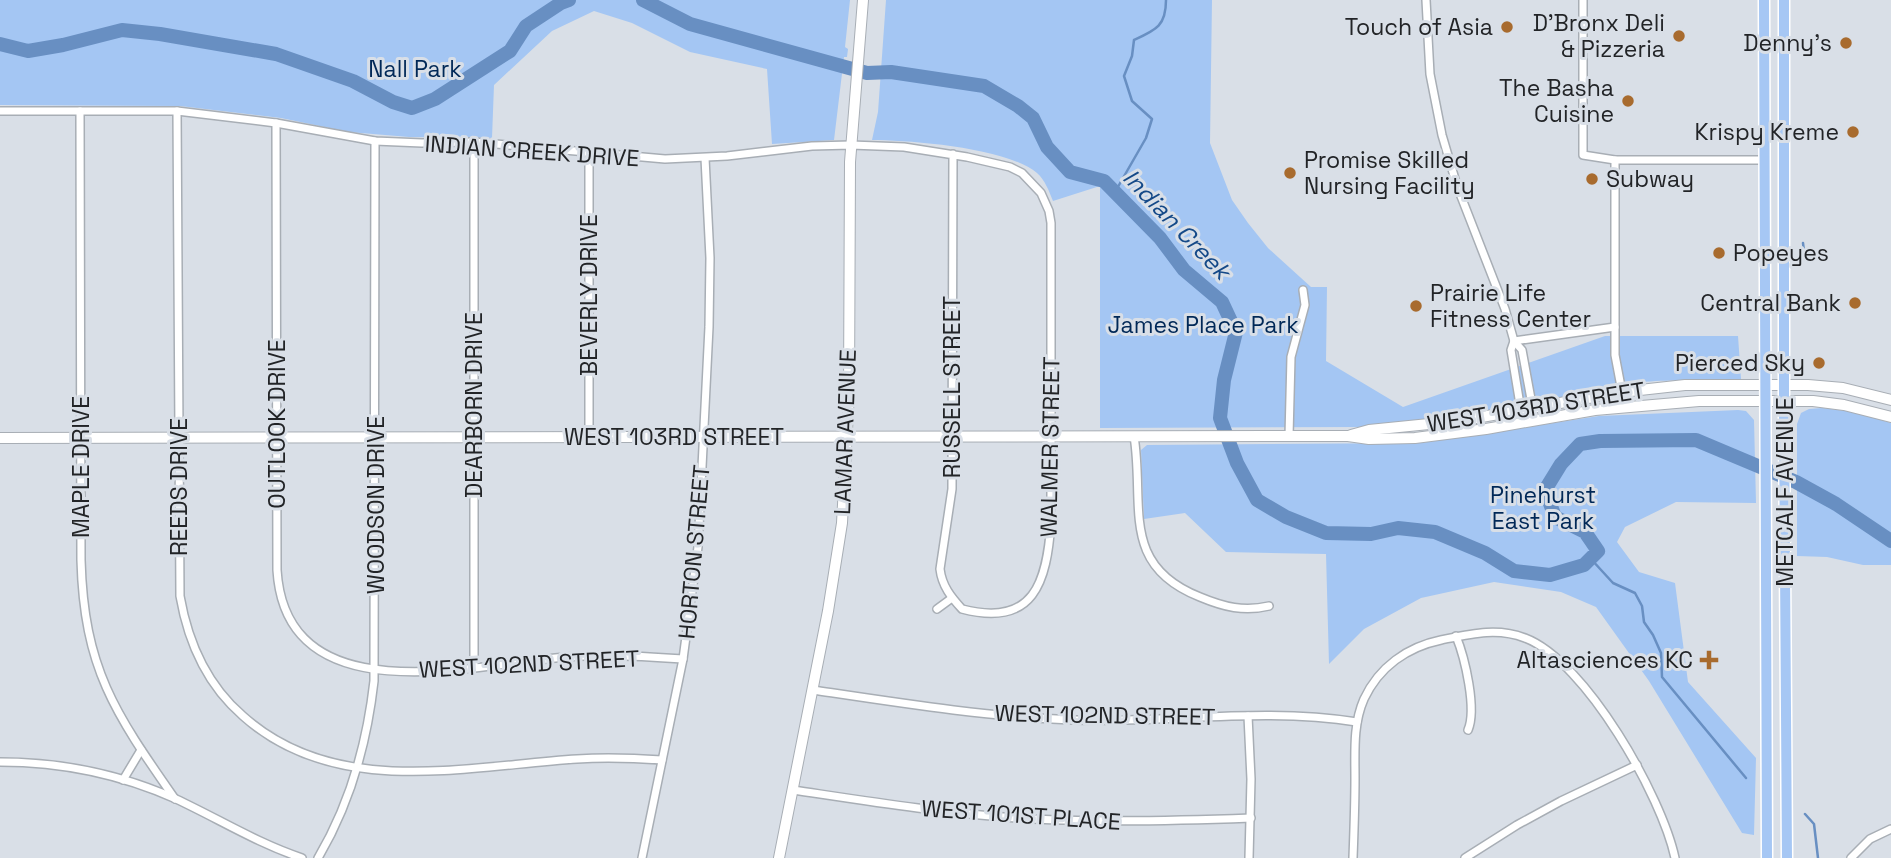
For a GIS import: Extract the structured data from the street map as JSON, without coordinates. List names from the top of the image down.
{
  "streets": {
    "main road": ["WEST 103RD STREET", "LAMAR AVENUE", "METCALF AVENUE"],
    "street": [
      "INDIAN CREEK DRIVE",
      "BEVERLY DRIVE",
      "RUSSELL STREET",
      "DEARBORN DRIVE",
      "OUTLOOK DRIVE",
      "WALMER STREET",
      "MAPLE DRIVE",
      "REEDS DRIVE",
      "WOODSON DRIVE",
      "HORTON STREET",
      "WEST 102ND STREET",
      "WEST 101ST PLACE"
    ]
  },
  "crossings": [
    ["INDIAN CREEK DRIVE", "BEVERLY DRIVE"],
    ["INDIAN CREEK DRIVE", "RUSSELL STREET"],
    ["INDIAN CREEK DRIVE", "DEARBORN DRIVE"],
    ["INDIAN CREEK DRIVE", "OUTLOOK DRIVE"],
    ["INDIAN CREEK DRIVE", "LAMAR AVENUE"],
    ["INDIAN CREEK DRIVE", "WALMER STREET"],
    ["INDIAN CREEK DRIVE", "MAPLE DRIVE"],
    ["INDIAN CREEK DRIVE", "REEDS DRIVE"],
    ["INDIAN CREEK DRIVE", "WOODSON DRIVE"],
    ["INDIAN CREEK DRIVE", "HORTON STREET"],
    ["BEVERLY DRIVE", "WEST 103RD STREET"],
    ["RUSSELL STREET", "WEST 103RD STREET"],
    ["RUSSELL STREET", "WALMER STREET"],
    ["DEARBORN DRIVE", "WEST 103RD STREET"],
    ["DEARBORN DRIVE", "WEST 102ND STREET"],
    ["WEST 103RD STREET", "OUTLOOK DRIVE"],
    ["WEST 103RD STREET", "LAMAR AVENUE"],
    ["WEST 103RD STREET", "WALMER STREET"],
    ["WEST 103RD STREET", "MAPLE DRIVE"],
    ["WEST 103RD STREET", "REEDS DRIVE"],
    ["WEST 103RD STREET", "METCALF AVENUE"],
    ["WEST 103RD STREET", "WOODSON DRIVE"],
    ["WEST 103RD STREET", "HORTON STREET"],
    ["OUTLOOK DRIVE", "WOODSON DRIVE"],
    ["OUTLOOK DRIVE", "WEST 102ND STREET"],
    ["LAMAR AVENUE", "WEST 102ND STREET"],
    ["LAMAR AVENUE", "WEST 101ST PLACE"],
    ["REEDS DRIVE", "WOODSON DRIVE"],
    ["WOODSON DRIVE", "WEST 102ND STREET"],
    ["HORTON STREET", "WEST 102ND STREET"]
  ],
  "water": ["Indian Creek"],
  "parks": ["Nall Park", "James Place Park", "Pinehurst East Park"],
  "places": {
    "other": [
      "Touch of Asia",
      "D'Bronx Deli & Pizzeria",
      "Denny's",
      "The Basha Cuisine",
      "Krispy Kreme",
      "Promise Skilled Nursing Facility",
      "Subway",
      "Popeyes",
      "Central Bank",
      "Prairie Life Fitness Center",
      "Pierced Sky"
    ],
    "health": ["Altasciences KC"]
  }
}
